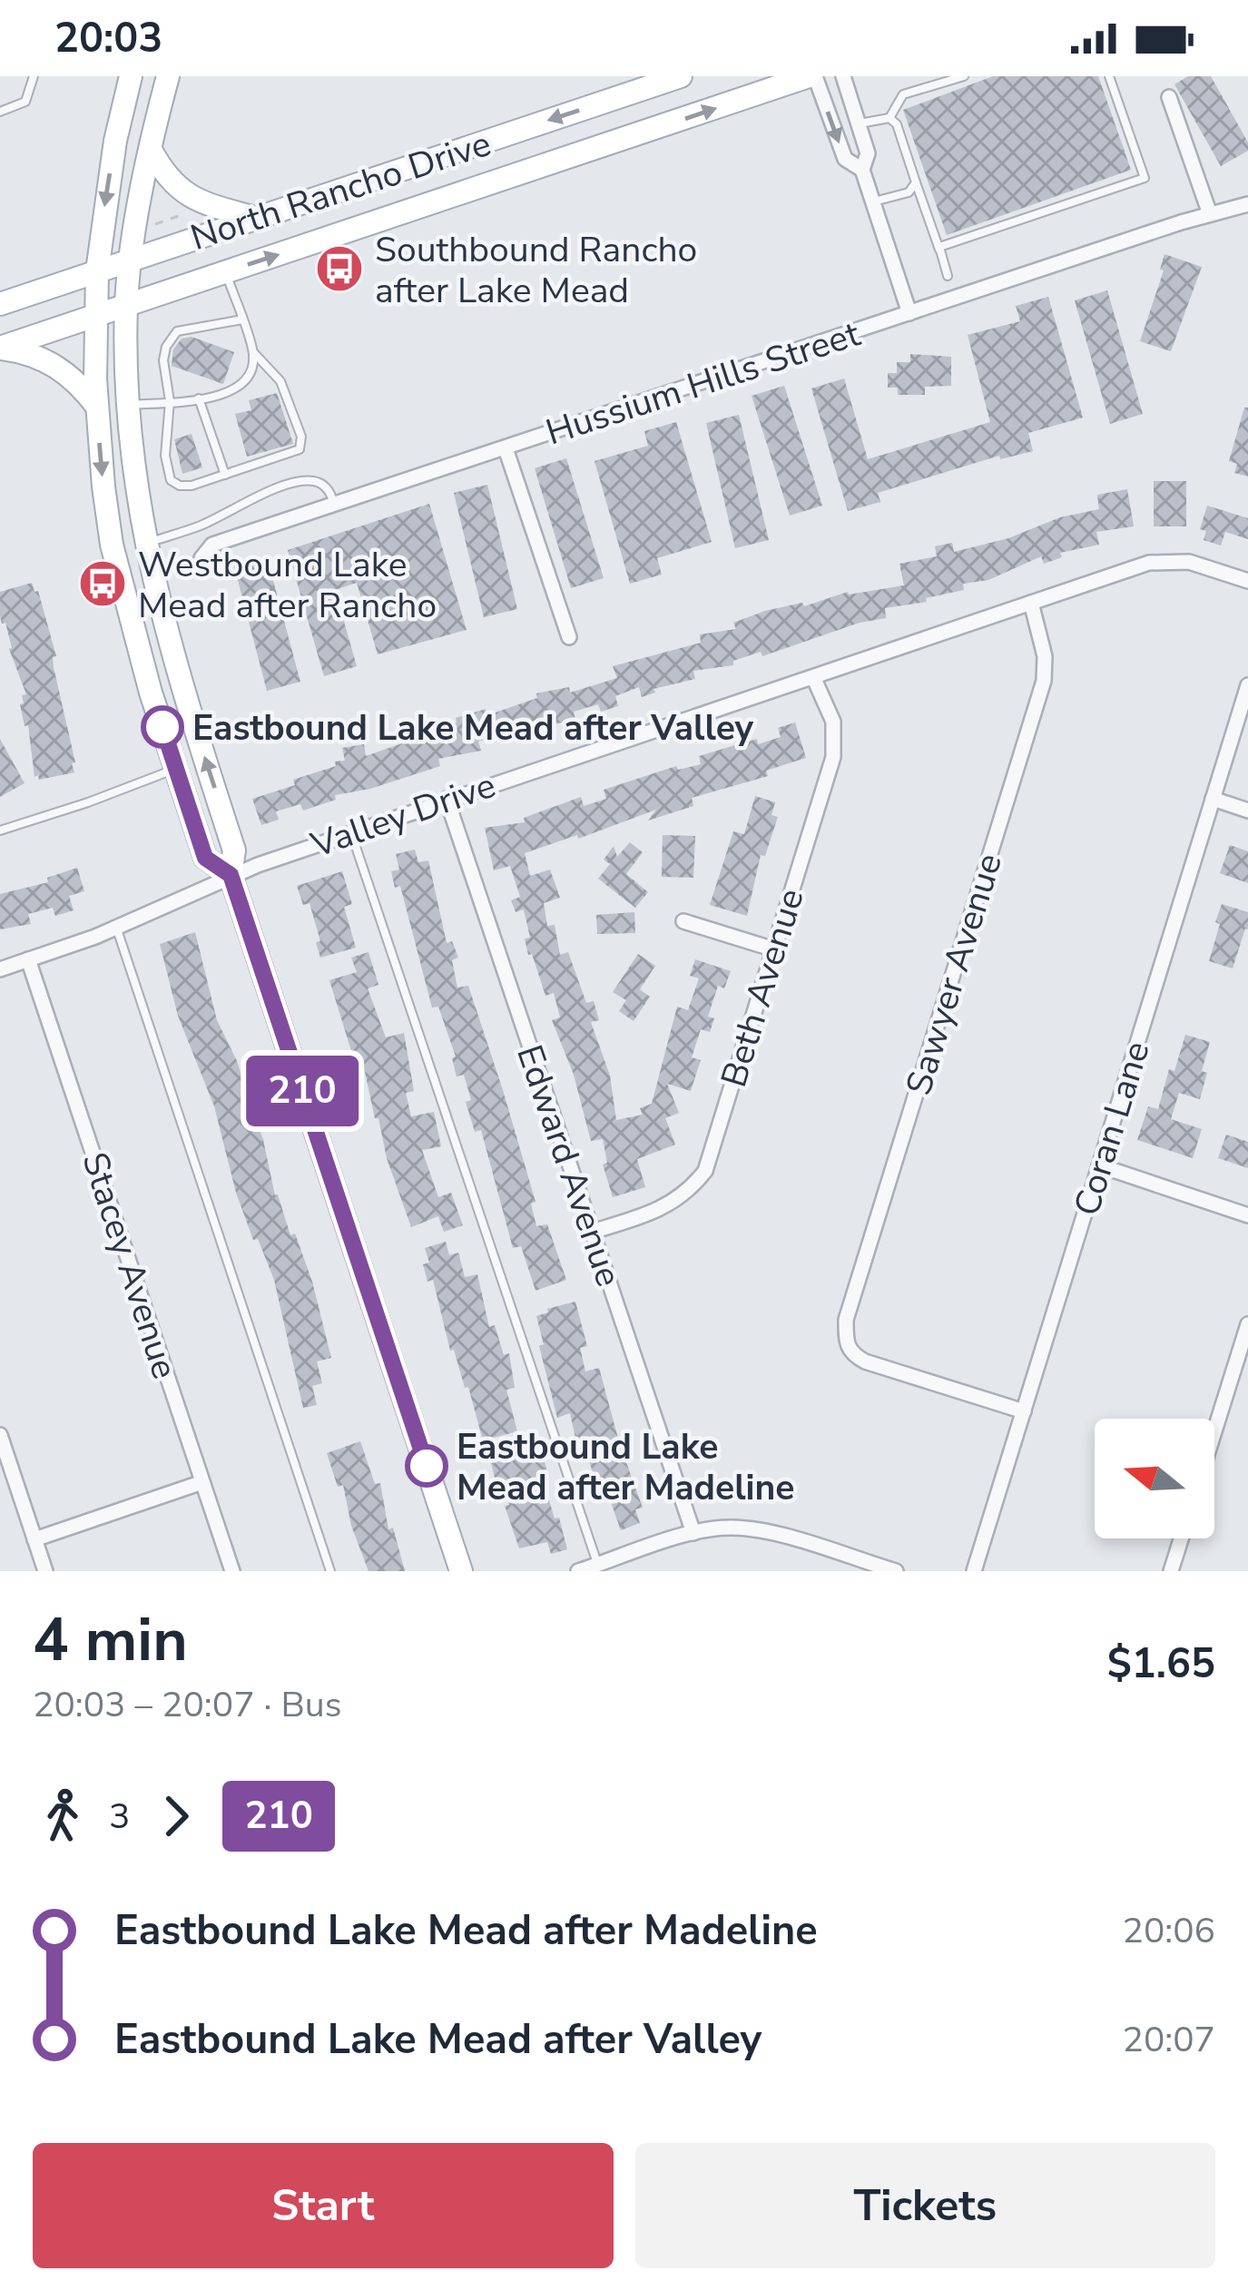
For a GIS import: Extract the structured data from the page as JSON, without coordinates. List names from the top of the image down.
{
  "streets": {
    "main road": ["North Rancho Drive"],
    "street": [
      "Hussium Hills Street",
      "Valley Drive",
      "Sawyer Avenue",
      "Beth Avenue",
      "Coran Lane",
      "Edward Avenue",
      "Stacey Avenue"
    ]
  },
  "crossings": [
    ["Valley Drive", "Sawyer Avenue"],
    ["Valley Drive", "Beth Avenue"],
    ["Valley Drive", "Edward Avenue"],
    ["Valley Drive", "Stacey Avenue"],
    ["Sawyer Avenue", "Coran Lane"],
    ["Beth Avenue", "Edward Avenue"]
  ],
  "places": {
    "bus stop": ["Southbound Rancho after Lake Mead", "Westbound Lake Mead after Rancho"],
    "other": ["Eastbound Lake Mead after Valley", "Eastbound Lake Mead after Madeline"]
  },
  "lines": ["bus line 210"],
  "north": "left",
  "page": {
    "status": "20:03",
    "on_map": "210",
    "heading": ["4 min", "20:03 – 20:07 · Bus", "$1.65"],
    "legs": ["3", "210"],
    "list": [
      {
        "name": "Eastbound Lake Mead after Madeline",
        "value": "20:06"
      },
      {
        "name": "Eastbound Lake Mead after Valley",
        "value": "20:07"
      }
    ],
    "buttons": ["Start", "Tickets"]
  }
}
